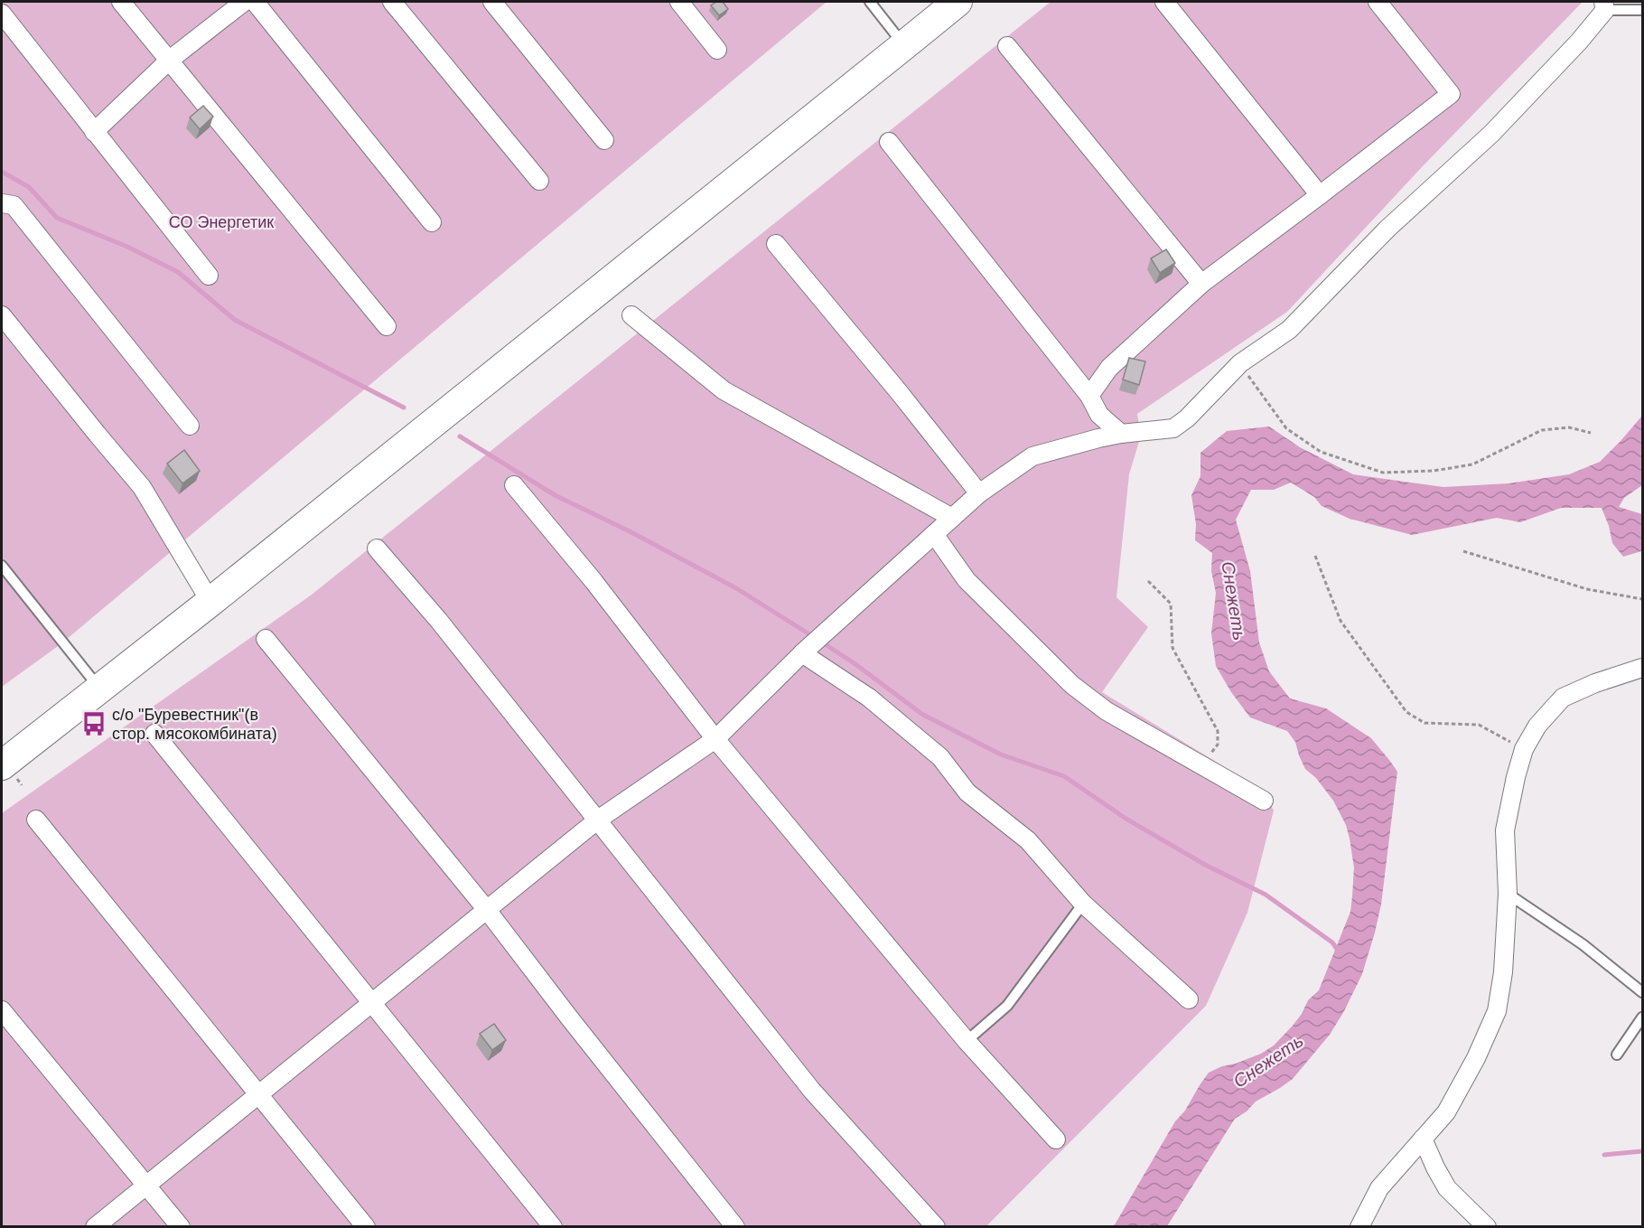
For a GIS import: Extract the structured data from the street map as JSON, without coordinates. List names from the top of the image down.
{
  "water": ["Снежеть"],
  "parks": ["СО Энергетик"],
  "places": {
    "bus stop": ["с/о \"Буревестник\"(в стор. мясокомбината)"]
  }
}
